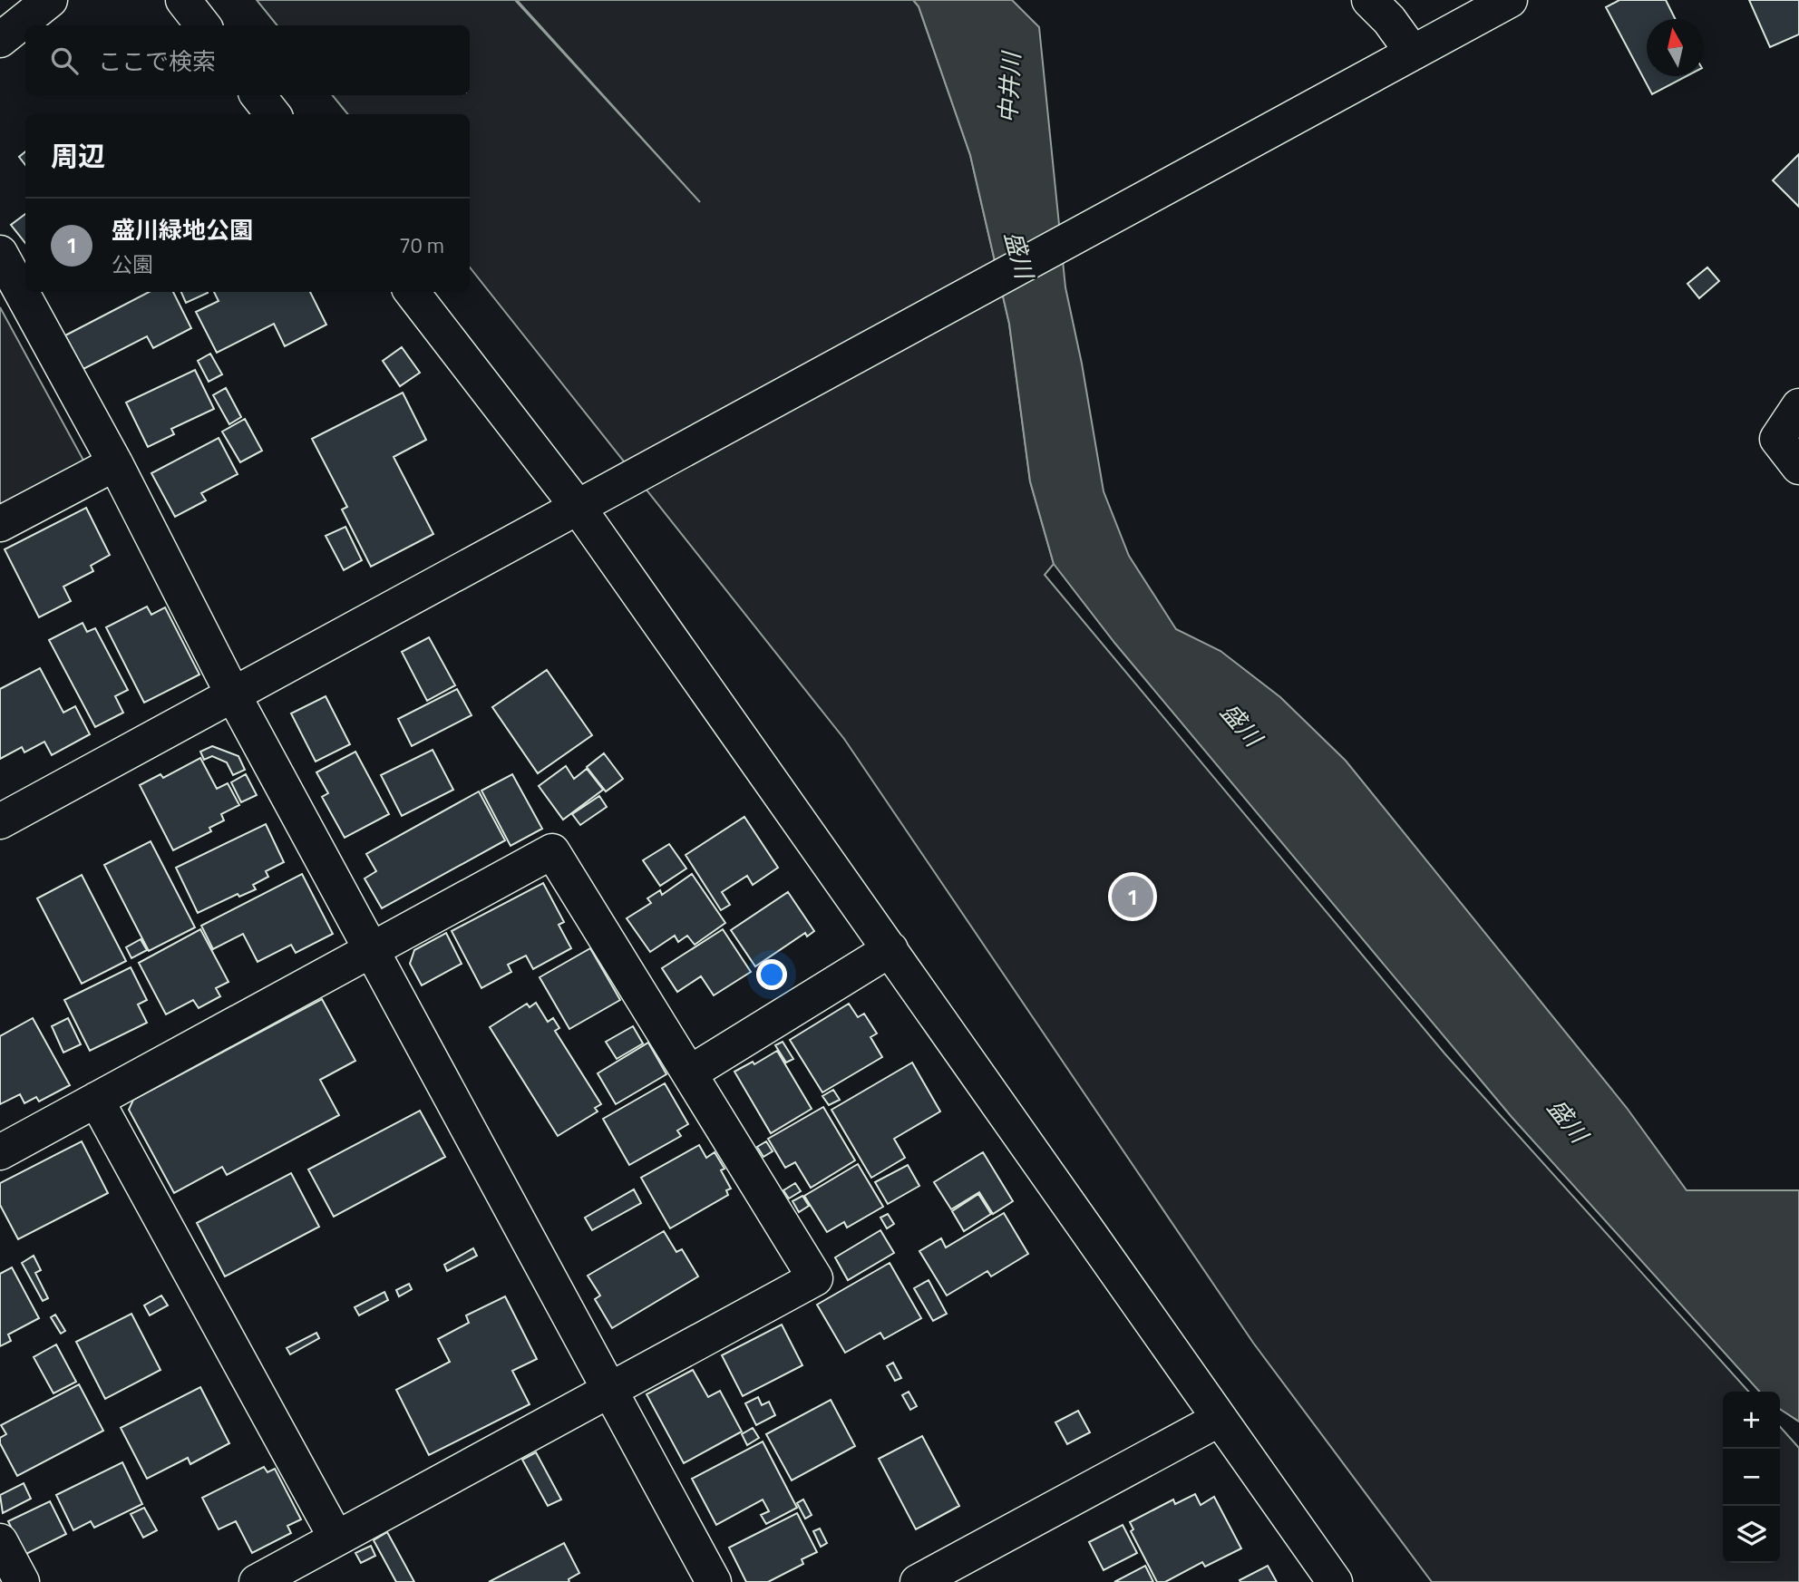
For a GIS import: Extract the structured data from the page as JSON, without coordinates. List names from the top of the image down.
{
  "water": ["中井川", "盛川"],
  "north": "top",
  "page": {
    "search": "ここで検索",
    "heading": "周辺",
    "list": [
      {
        "mark": "1",
        "name": "盛川緑地公園",
        "note": "公園",
        "value": "70 m"
      }
    ],
    "pins": "1",
    "map_buttons": ["+", "−"]
  }
}
